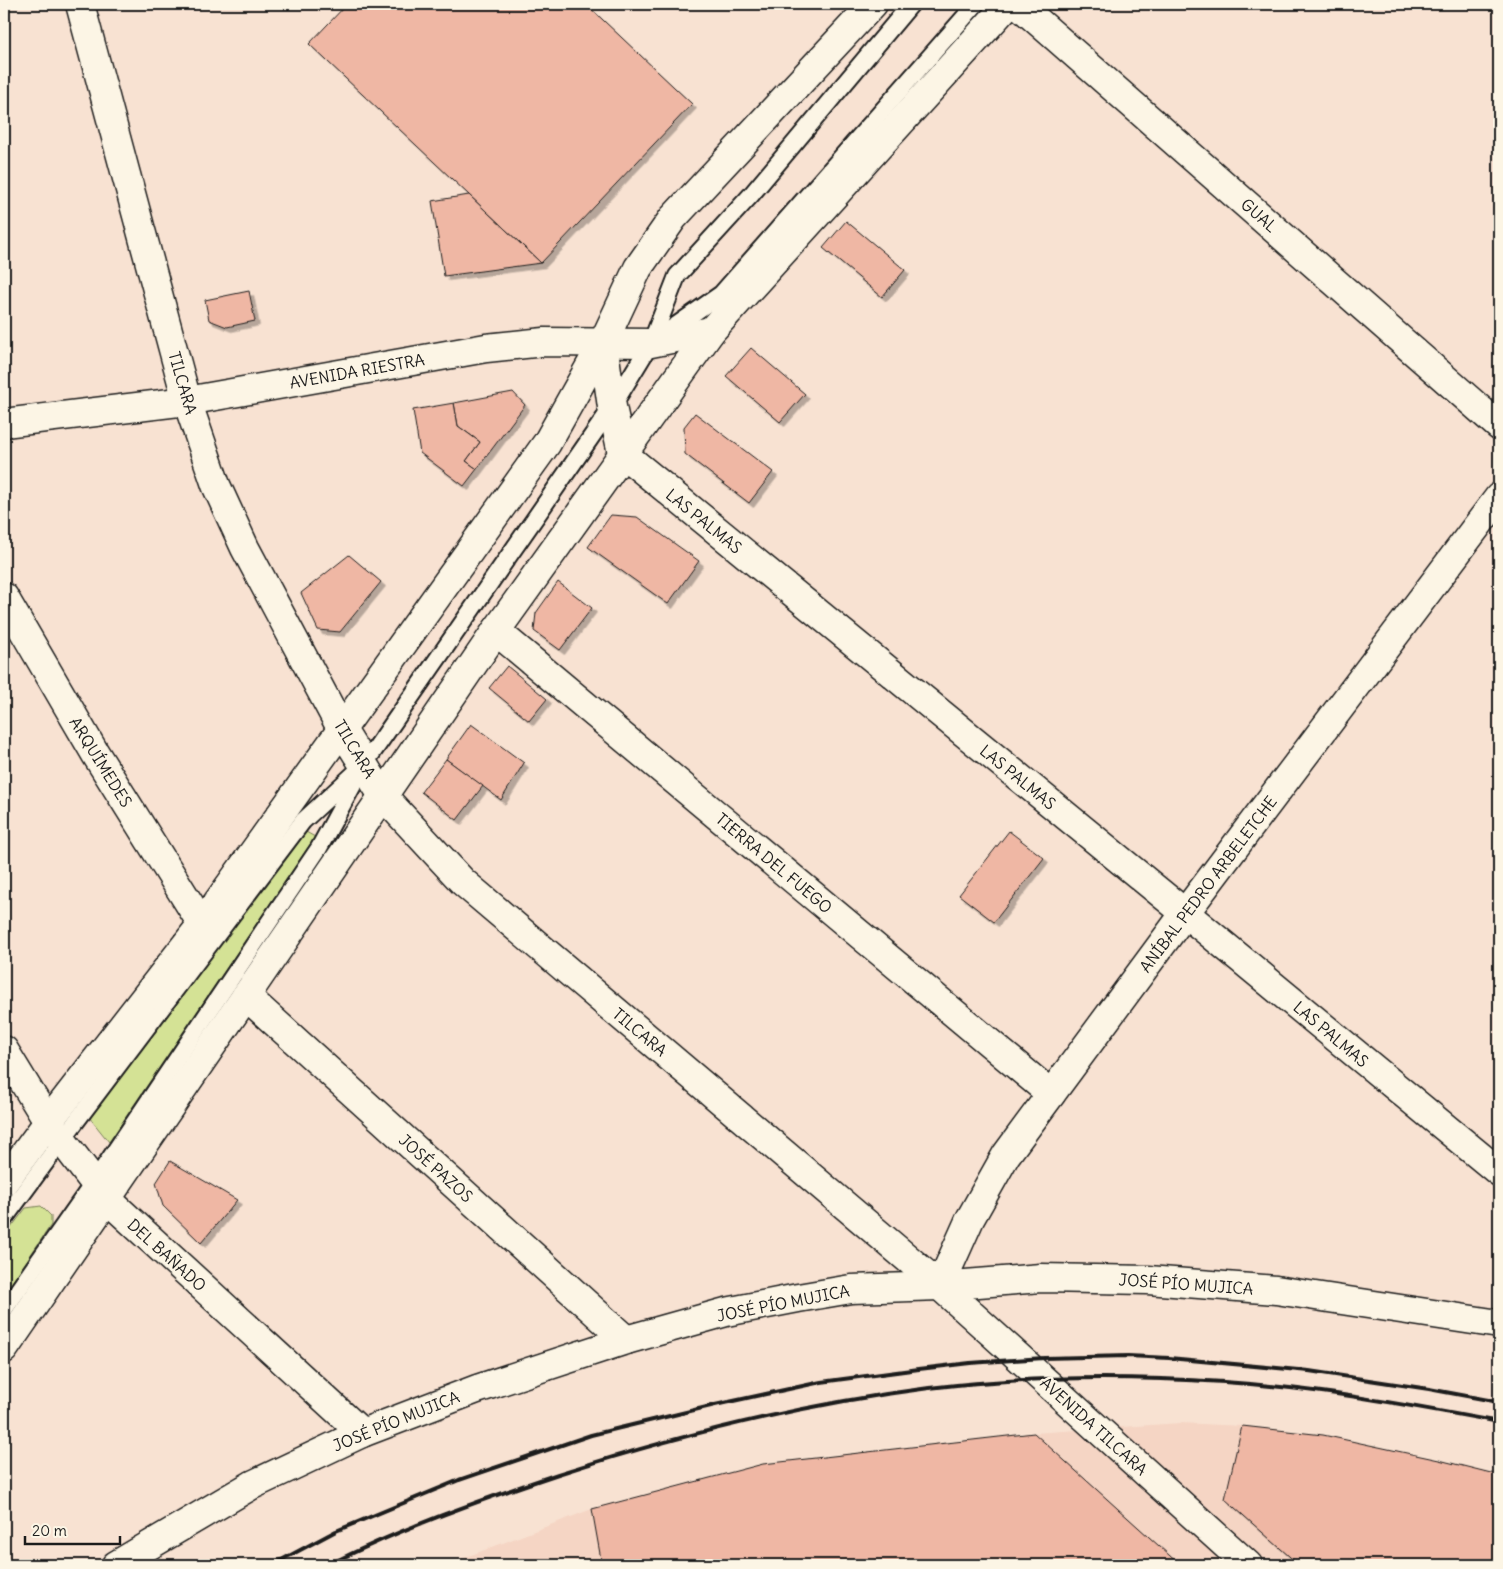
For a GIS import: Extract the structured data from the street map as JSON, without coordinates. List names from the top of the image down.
{
  "streets": {
    "street": [
      "GUAL",
      "AVENIDA RIESTRA",
      "TILCARA",
      "LAS PALMAS",
      "ARQUÍMEDES",
      "TIERRA DEL FUEGO",
      "ANÍBAL PEDRO ARBELETCHE",
      "JOSÉ PAZOS",
      "DEL BAÑADO",
      "JOSÉ PÍO MUJICA",
      "AVENIDA TILCARA"
    ]
  },
  "crossings": [
    ["AVENIDA RIESTRA", "TILCARA"],
    ["TILCARA", "ANÍBAL PEDRO ARBELETCHE"],
    ["TILCARA", "JOSÉ PÍO MUJICA"],
    ["TILCARA", "AVENIDA TILCARA"],
    ["LAS PALMAS", "ANÍBAL PEDRO ARBELETCHE"],
    ["TIERRA DEL FUEGO", "ANÍBAL PEDRO ARBELETCHE"],
    ["ANÍBAL PEDRO ARBELETCHE", "JOSÉ PÍO MUJICA"],
    ["ANÍBAL PEDRO ARBELETCHE", "AVENIDA TILCARA"],
    ["JOSÉ PAZOS", "JOSÉ PÍO MUJICA"],
    ["DEL BAÑADO", "JOSÉ PÍO MUJICA"],
    ["JOSÉ PÍO MUJICA", "AVENIDA TILCARA"]
  ],
  "scale_bar": "20 m"
}
